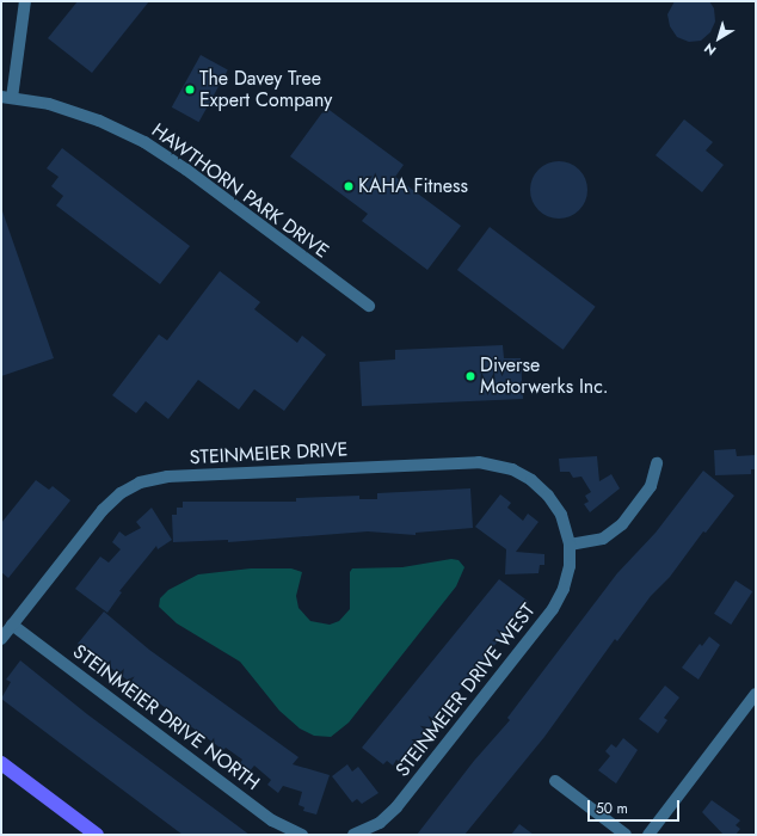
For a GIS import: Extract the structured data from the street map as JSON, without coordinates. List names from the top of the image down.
{
  "streets": {
    "street": [
      "HAWTHORN PARK DRIVE",
      "STEINMEIER DRIVE",
      "STEINMEIER DRIVE WEST",
      "STEINMEIER DRIVE NORTH"
    ]
  },
  "crossings": [
    ["STEINMEIER DRIVE", "STEINMEIER DRIVE WEST"],
    ["STEINMEIER DRIVE", "STEINMEIER DRIVE NORTH"]
  ],
  "places": ["The Davey Tree Expert Company", "KAHA Fitness", "Diverse Motorwerks Inc."],
  "scale_bar": "50 m",
  "north": "bottom left"
}
